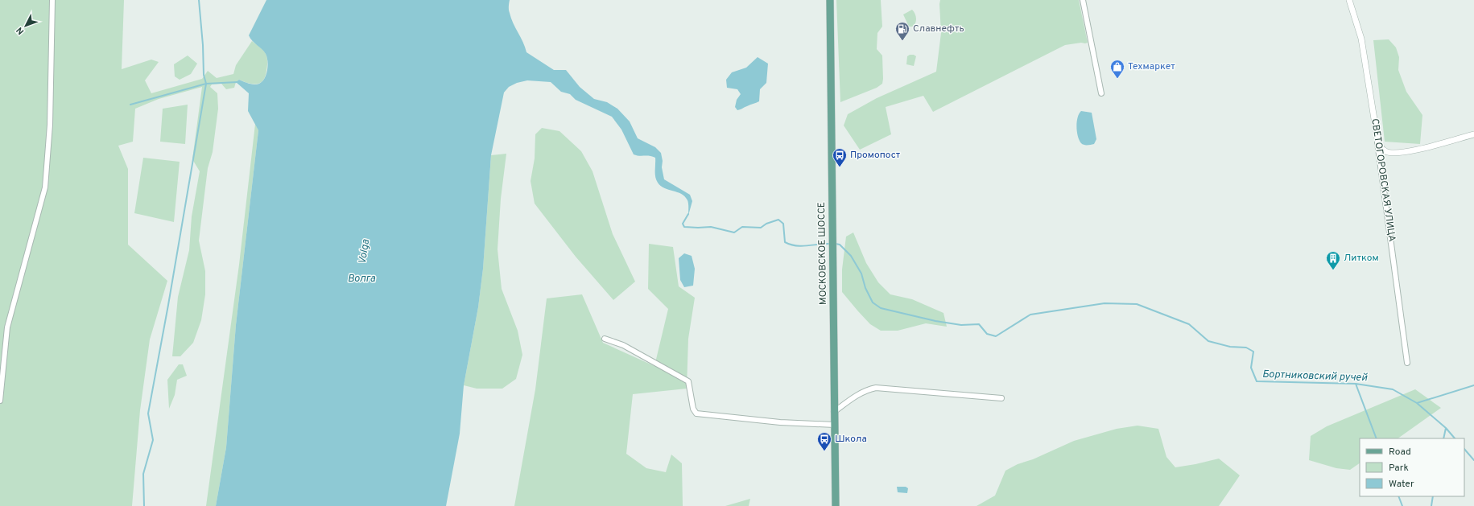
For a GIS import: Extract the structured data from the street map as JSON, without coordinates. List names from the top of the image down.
{
  "streets": {
    "main road": ["МОСКОВСКОЕ ШОССЕ"],
    "street": ["СВЕТОГОРОВСКАЯ УЛИЦА"]
  },
  "water": ["Volga", "Волга", "Бортниковский ручей"],
  "places": {
    "fuel station": ["Славнефть"],
    "shop": ["Техмаркет"],
    "bus stop": ["Промопост", "Школа"],
    "building": ["Литком"]
  },
  "legend": ["Road", "Park", "Water"],
  "north": "bottom left"
}
